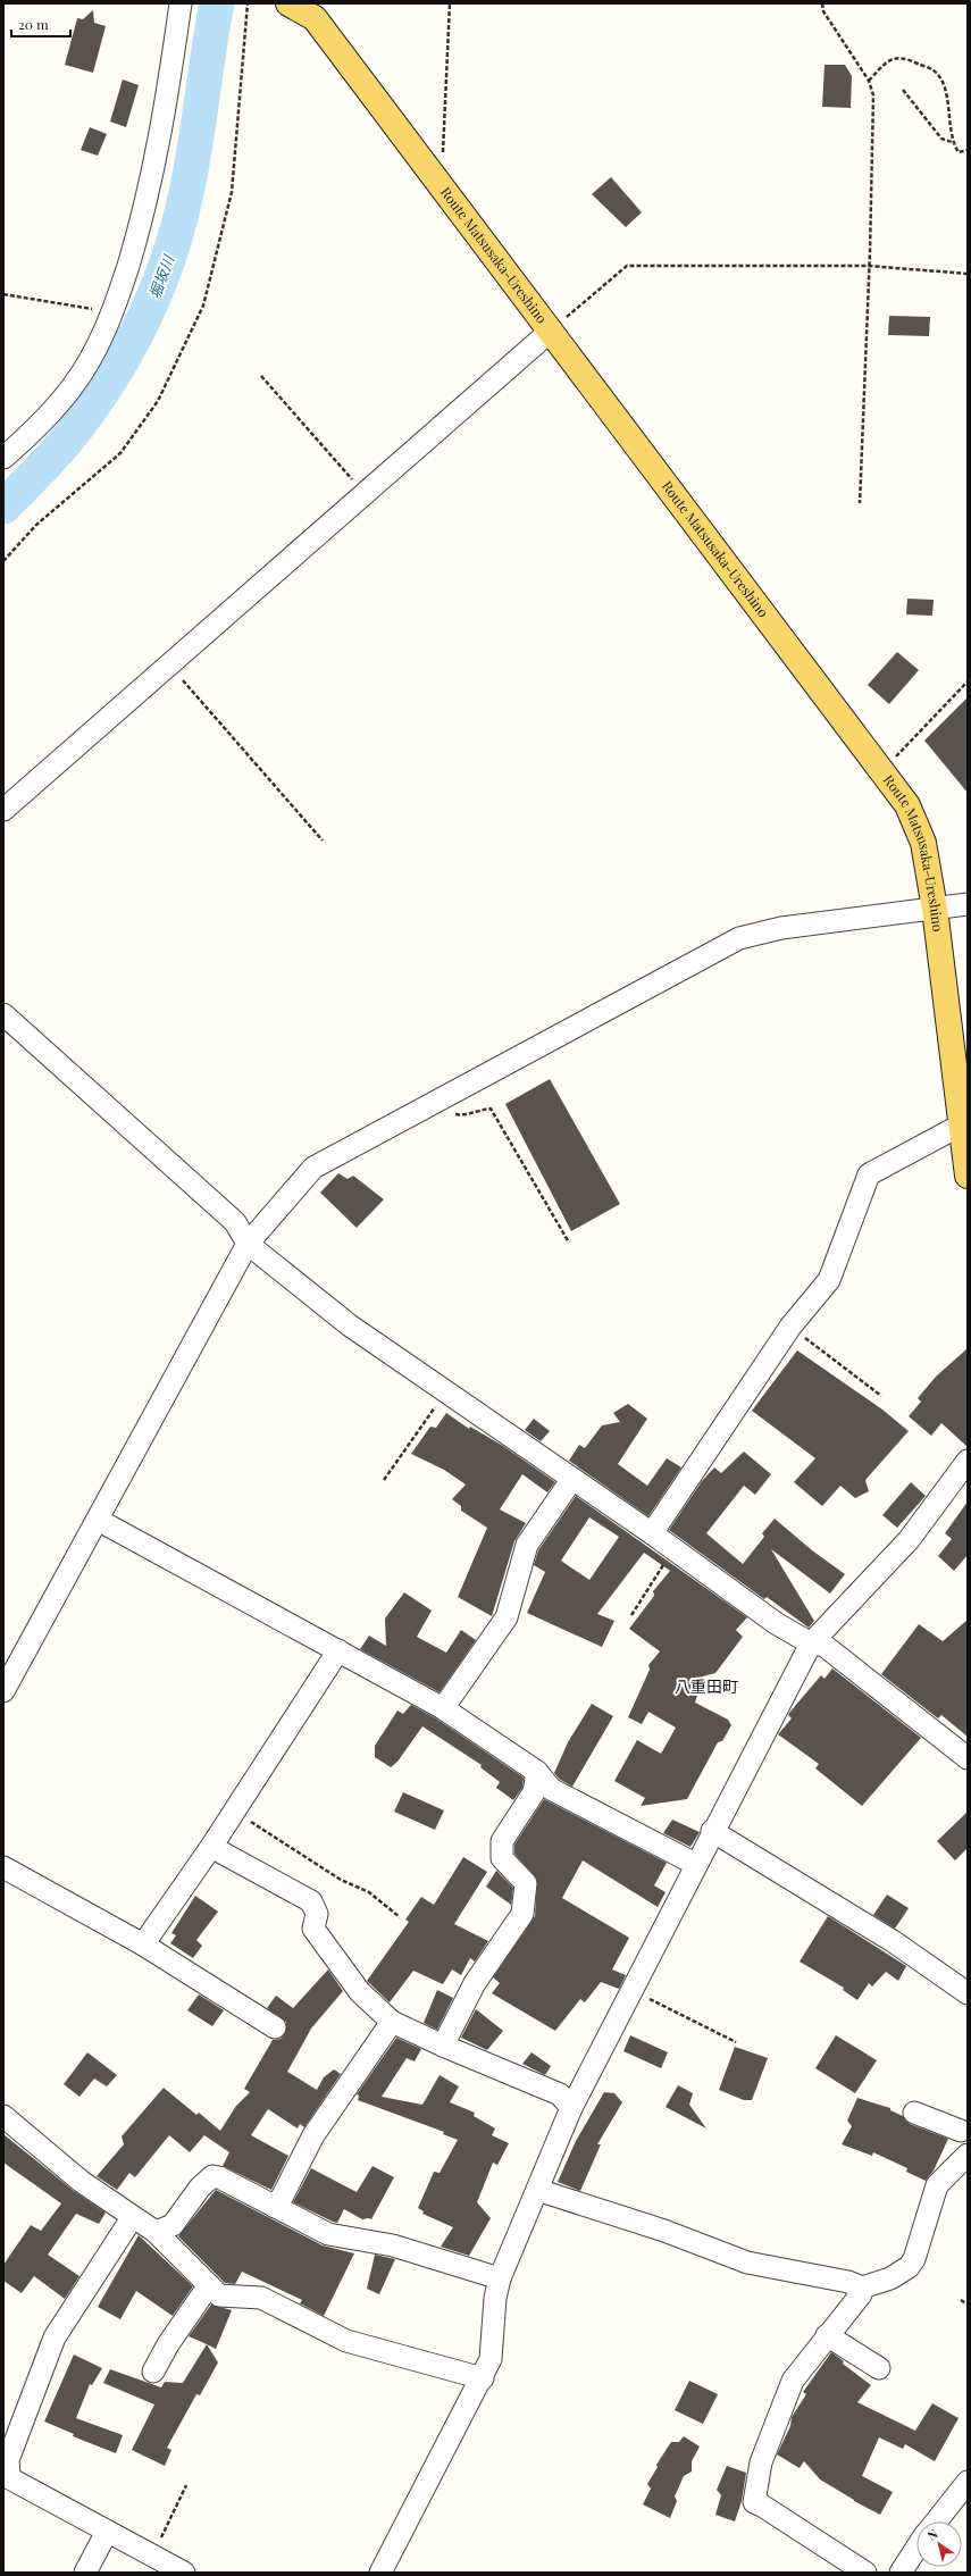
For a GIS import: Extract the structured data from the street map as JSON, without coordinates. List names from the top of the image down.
{
  "streets": {
    "main road": ["Route Matsusaka-Ureshino"]
  },
  "districts": ["八重田町"],
  "water": ["堀坂川"],
  "scale_bar": "20 m",
  "north": "top left"
}
